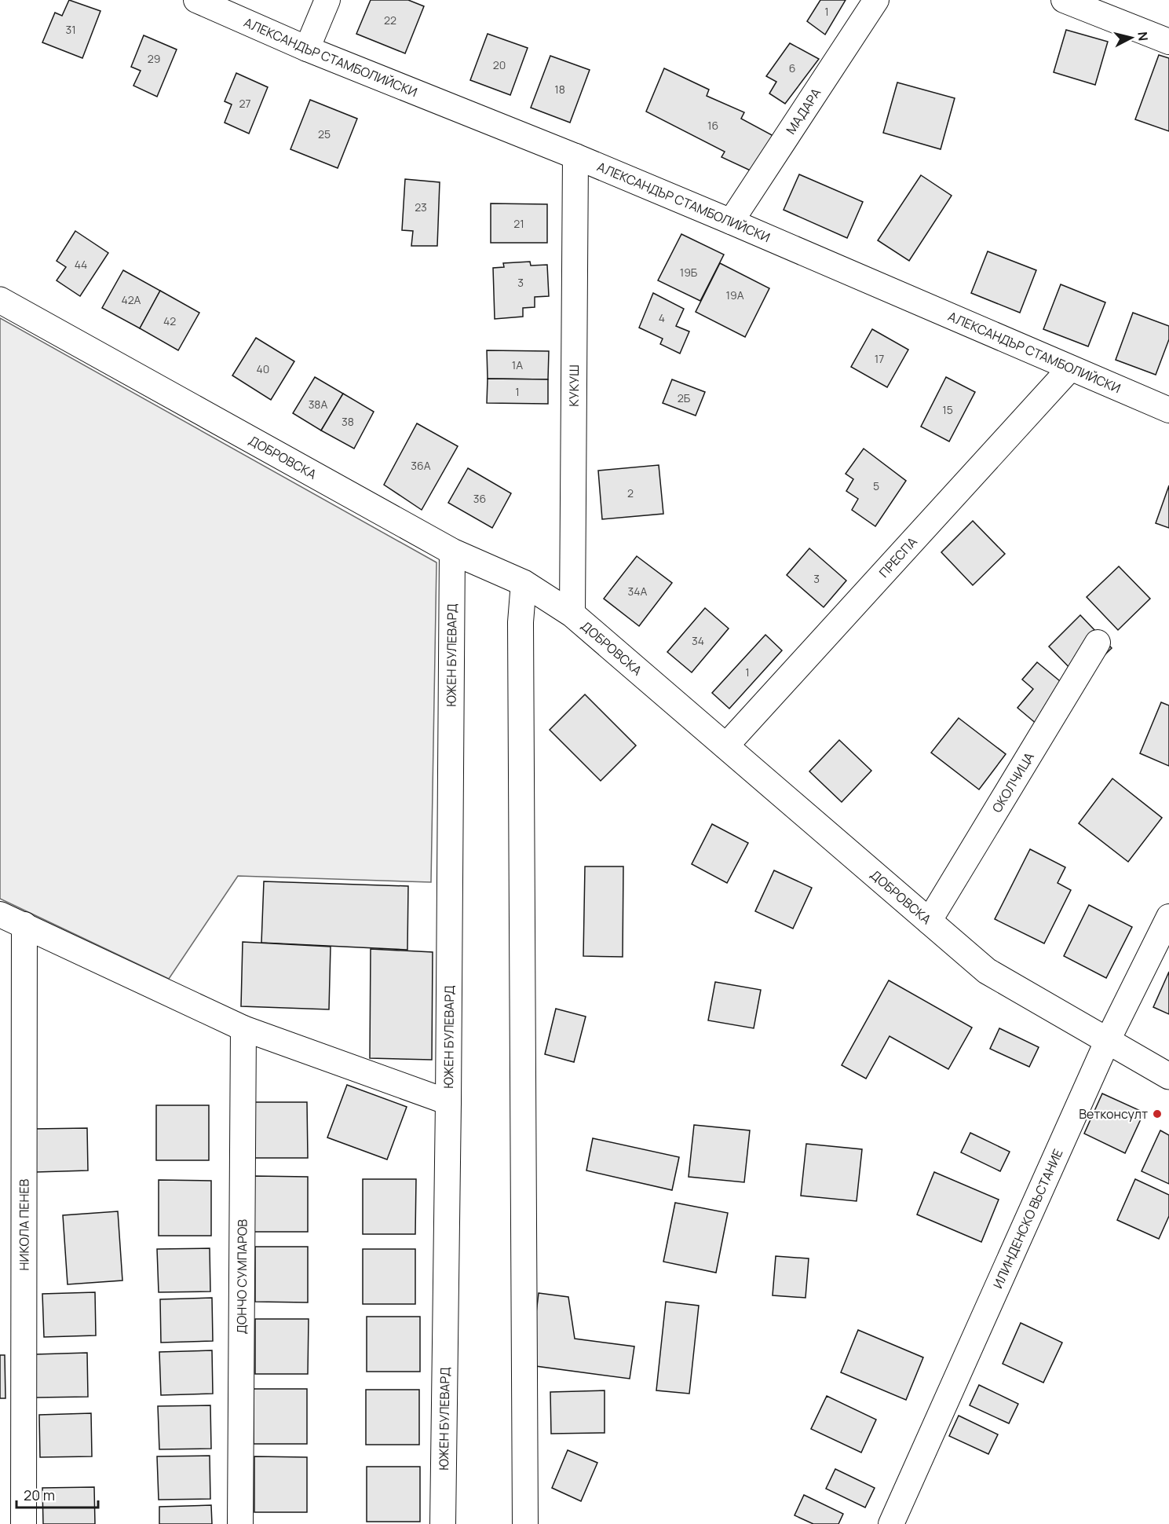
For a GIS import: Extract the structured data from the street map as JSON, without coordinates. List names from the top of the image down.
{
  "streets": {
    "street": [
      "АЛЕКСАНДЪР СТАМБОЛИЙСКИ",
      "МАДАРА",
      "КУКУШ",
      "ДОБРОВСКА",
      "ПРЕСПА",
      "ЮЖЕН БУЛЕВАРД",
      "ОКОЛЧИЦА",
      "ИЛИНДЕНСКО ВЪСТАНИЕ",
      "НИКОЛА ПЕНЕВ",
      "ДОНЧО СУМПАРОВ"
    ]
  },
  "crossings": [
    ["АЛЕКСАНДЪР СТАМБОЛИЙСКИ", "МАДАРА"],
    ["АЛЕКСАНДЪР СТАМБОЛИЙСКИ", "КУКУШ"],
    ["АЛЕКСАНДЪР СТАМБОЛИЙСКИ", "ПРЕСПА"],
    ["КУКУШ", "ДОБРОВСКА"],
    ["ДОБРОВСКА", "ПРЕСПА"],
    ["ДОБРОВСКА", "ЮЖЕН БУЛЕВАРД"],
    ["ДОБРОВСКА", "ОКОЛЧИЦА"],
    ["ДОБРОВСКА", "ИЛИНДЕНСКО ВЪСТАНИЕ"]
  ],
  "places": ["Ветконсулт"],
  "house_numbers": [
    "1",
    "22",
    "31",
    "29",
    "20",
    "6",
    "18",
    "27",
    "16",
    "25",
    "23",
    "21",
    "44",
    "19Б",
    "3",
    "19А",
    "42А",
    "4",
    "42",
    "17",
    "1А",
    "40",
    "1",
    "2Б",
    "38А",
    "15",
    "38",
    "36А",
    "5",
    "2",
    "36",
    "3",
    "34А",
    "34",
    "1"
  ],
  "scale_bar": "20 m",
  "north": "right"
}
